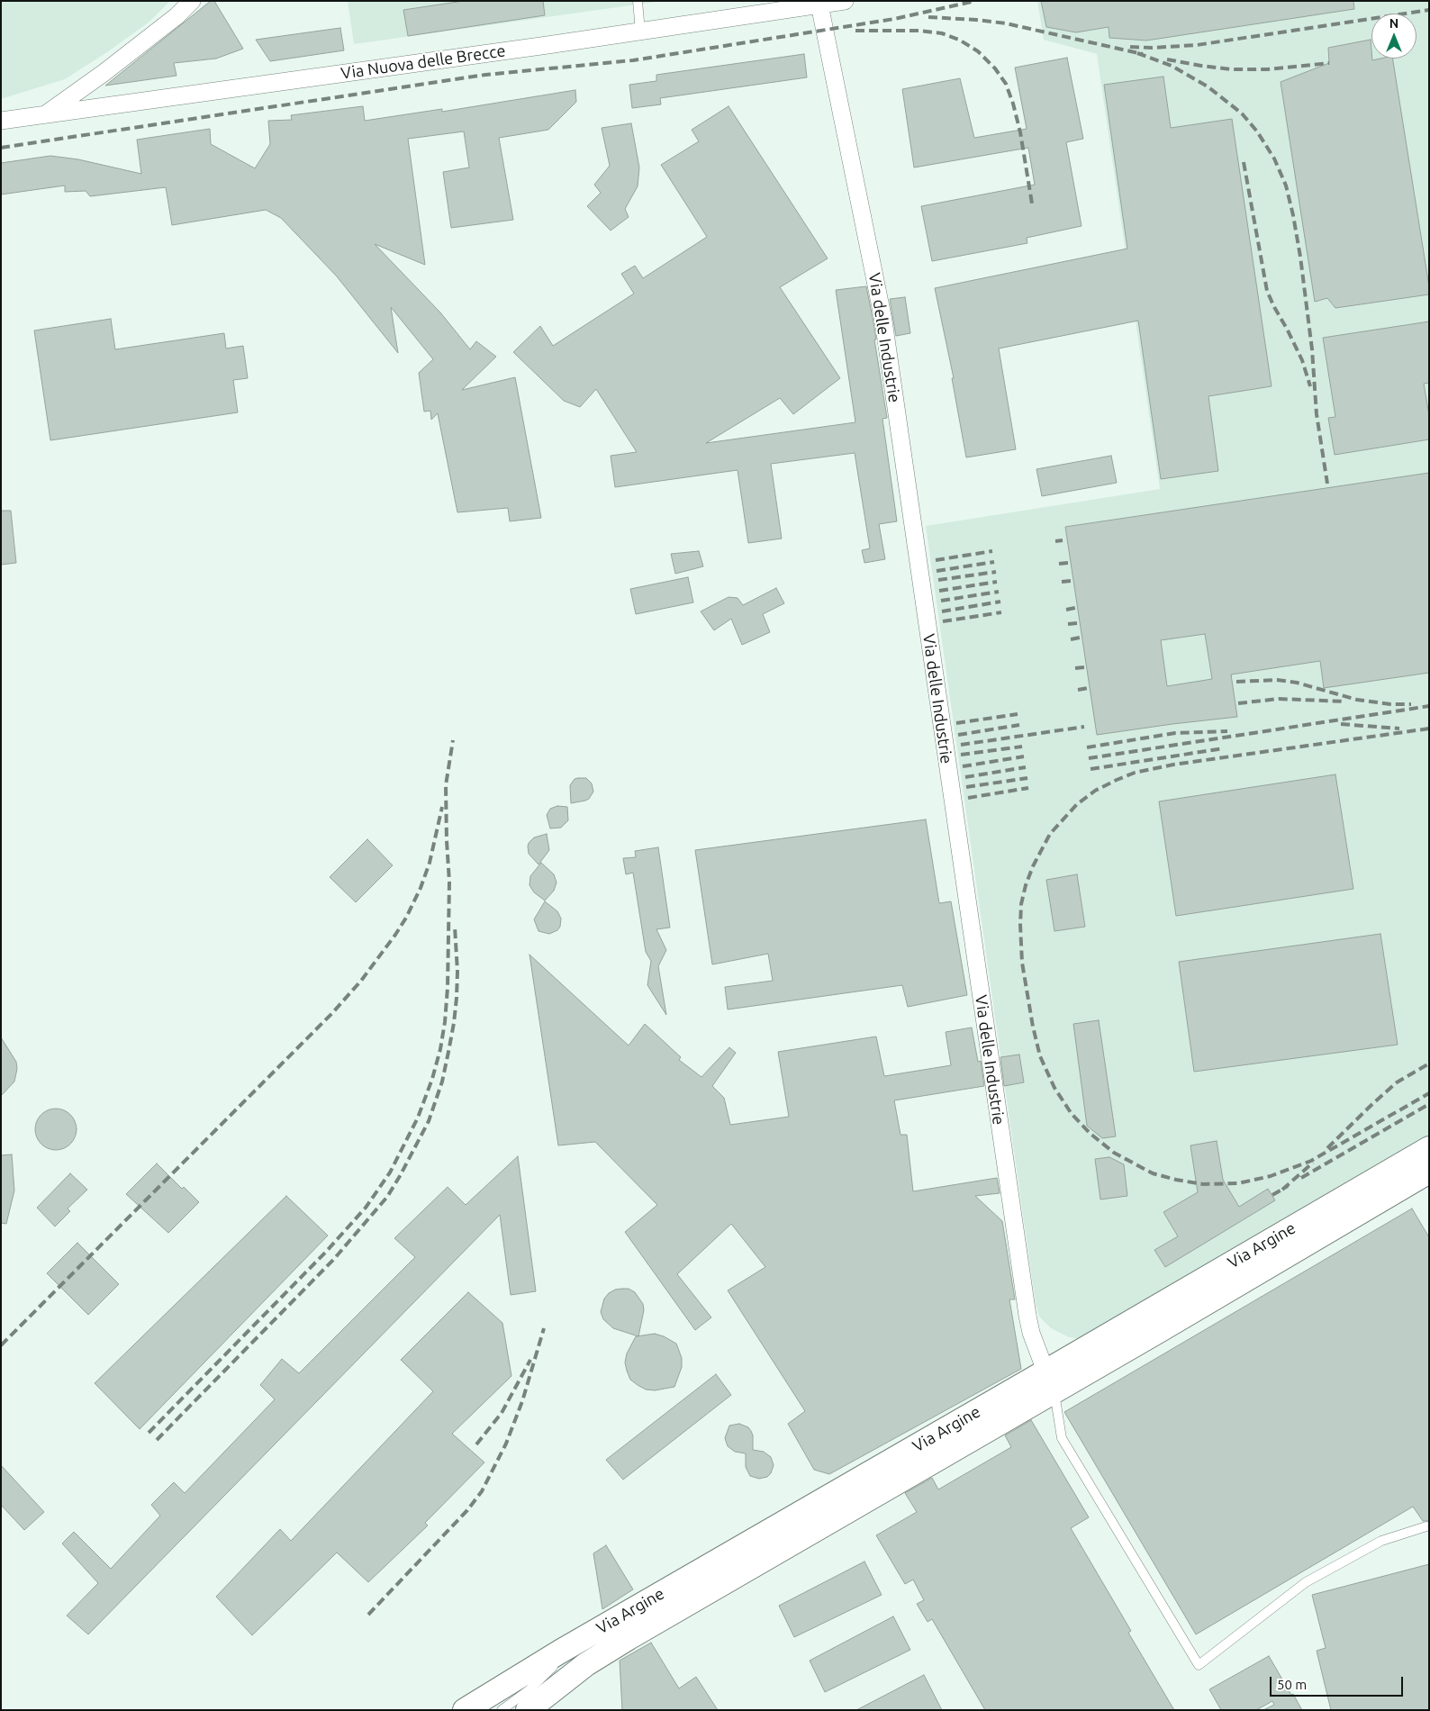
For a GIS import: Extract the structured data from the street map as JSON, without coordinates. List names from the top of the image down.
{
  "streets": {
    "street": ["Via Nuova delle Brecce", "Via delle Industrie", "Via Argine"]
  },
  "crossings": [
    ["Via Nuova delle Brecce", "Via delle Industrie"],
    ["Via delle Industrie", "Via Argine"]
  ],
  "scale_bar": "50 m",
  "north": "top"
}
